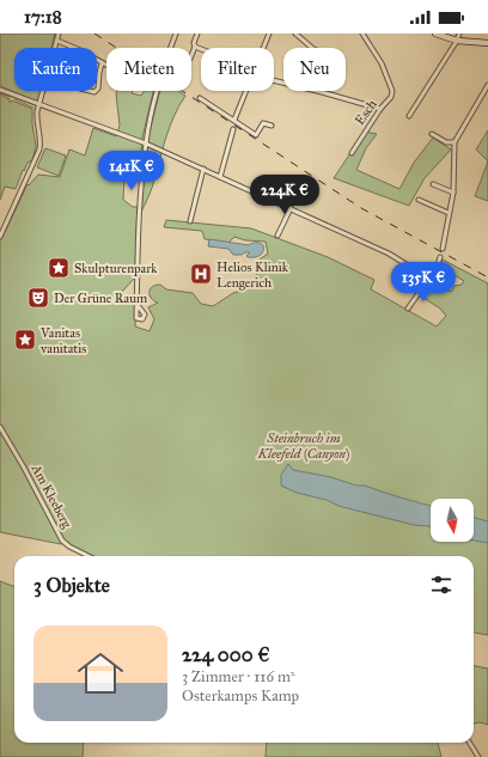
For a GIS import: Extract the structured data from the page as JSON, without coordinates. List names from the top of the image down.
{
  "streets": {
    "street": ["Esch", "Am Kleeberg"]
  },
  "parks": ["Steinbruch im Kleefeld (Canyon)"],
  "places": {
    "place": ["Skulpturenpark", "Vanitas vanitatis"],
    "hospital": ["Helios Klinik Lengerich"],
    "theatre": ["Der Grüne Raum"]
  },
  "north": "bottom",
  "page": {
    "status": "17:18",
    "chip": [
      "Kaufen",
      "Mieten",
      "Filter",
      "Neu"
    ],
    "price": ["141K €", "224K €", "135K €"],
    "heading": "3 Objekte",
    "list": [
      {
        "name": "224 000 €",
        "note": "3 Zimmer · 116 m² · Osterkamps Kamp"
      }
    ]
  }
}
